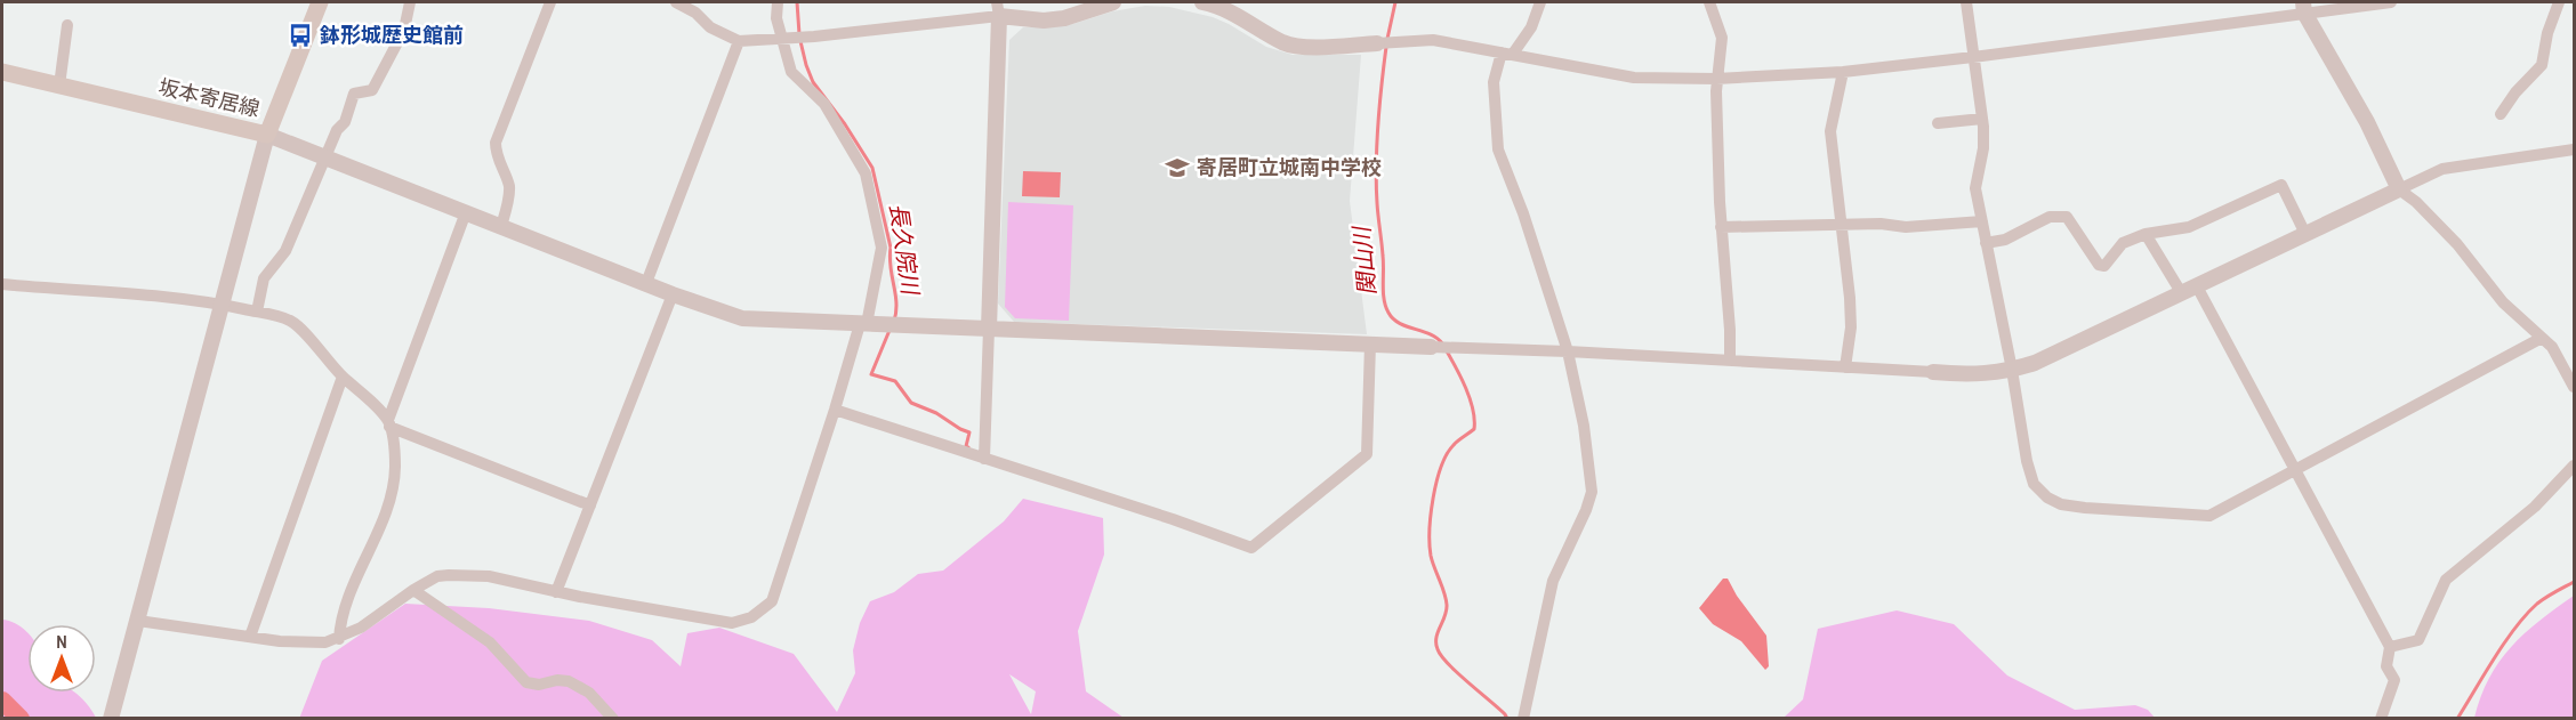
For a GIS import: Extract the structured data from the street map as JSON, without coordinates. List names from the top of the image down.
{
  "streets": {
    "main road": ["坂本寄居線"]
  },
  "water": ["長久院川", "関山川"],
  "places": {
    "bus stop": ["鉢形城歴史館前"],
    "school or university": ["寄居町立城南中学校"]
  },
  "north": "top"
}
